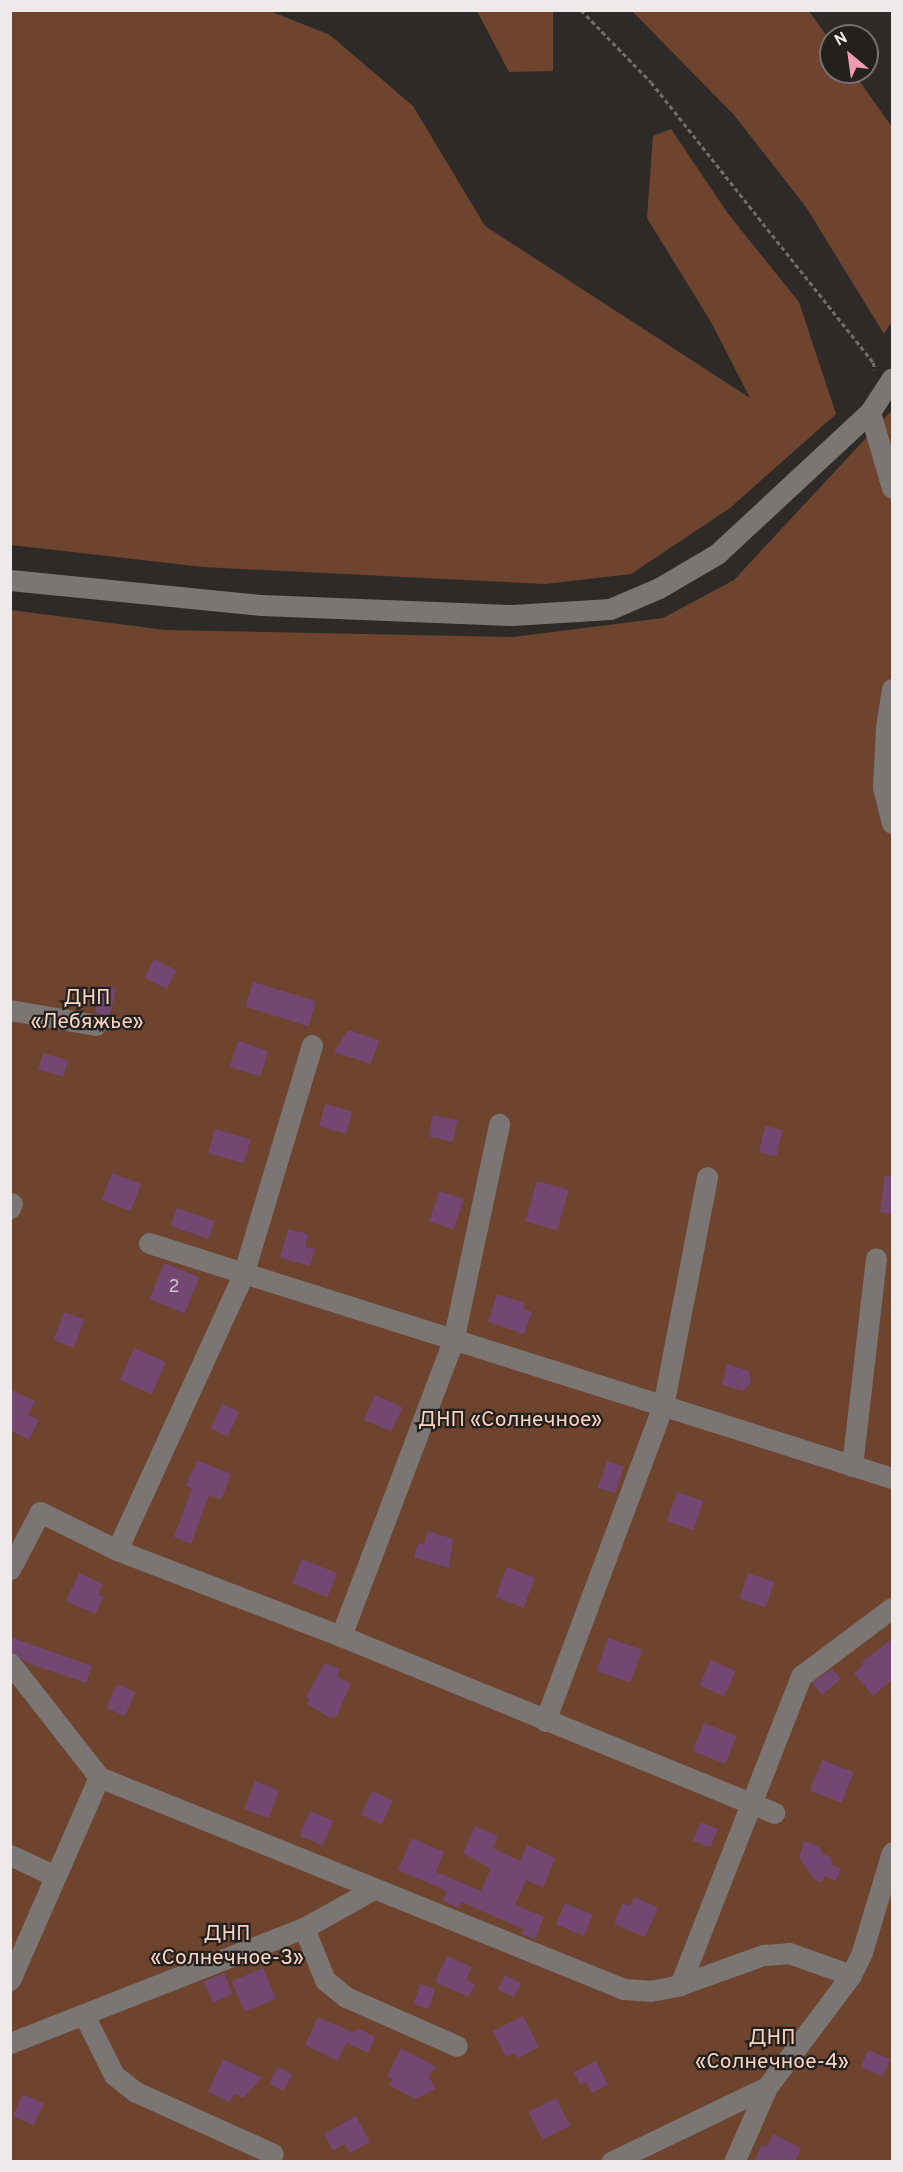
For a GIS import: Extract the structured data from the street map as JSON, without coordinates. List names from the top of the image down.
{
  "parks": [
    "ДНП «Лебяжье»",
    "ДНП «Солнечное»",
    "ДНП «Солнечное-3»",
    "ДНП «Солнечное-4»"
  ],
  "house_numbers": ["2"],
  "north": "top left"
}
